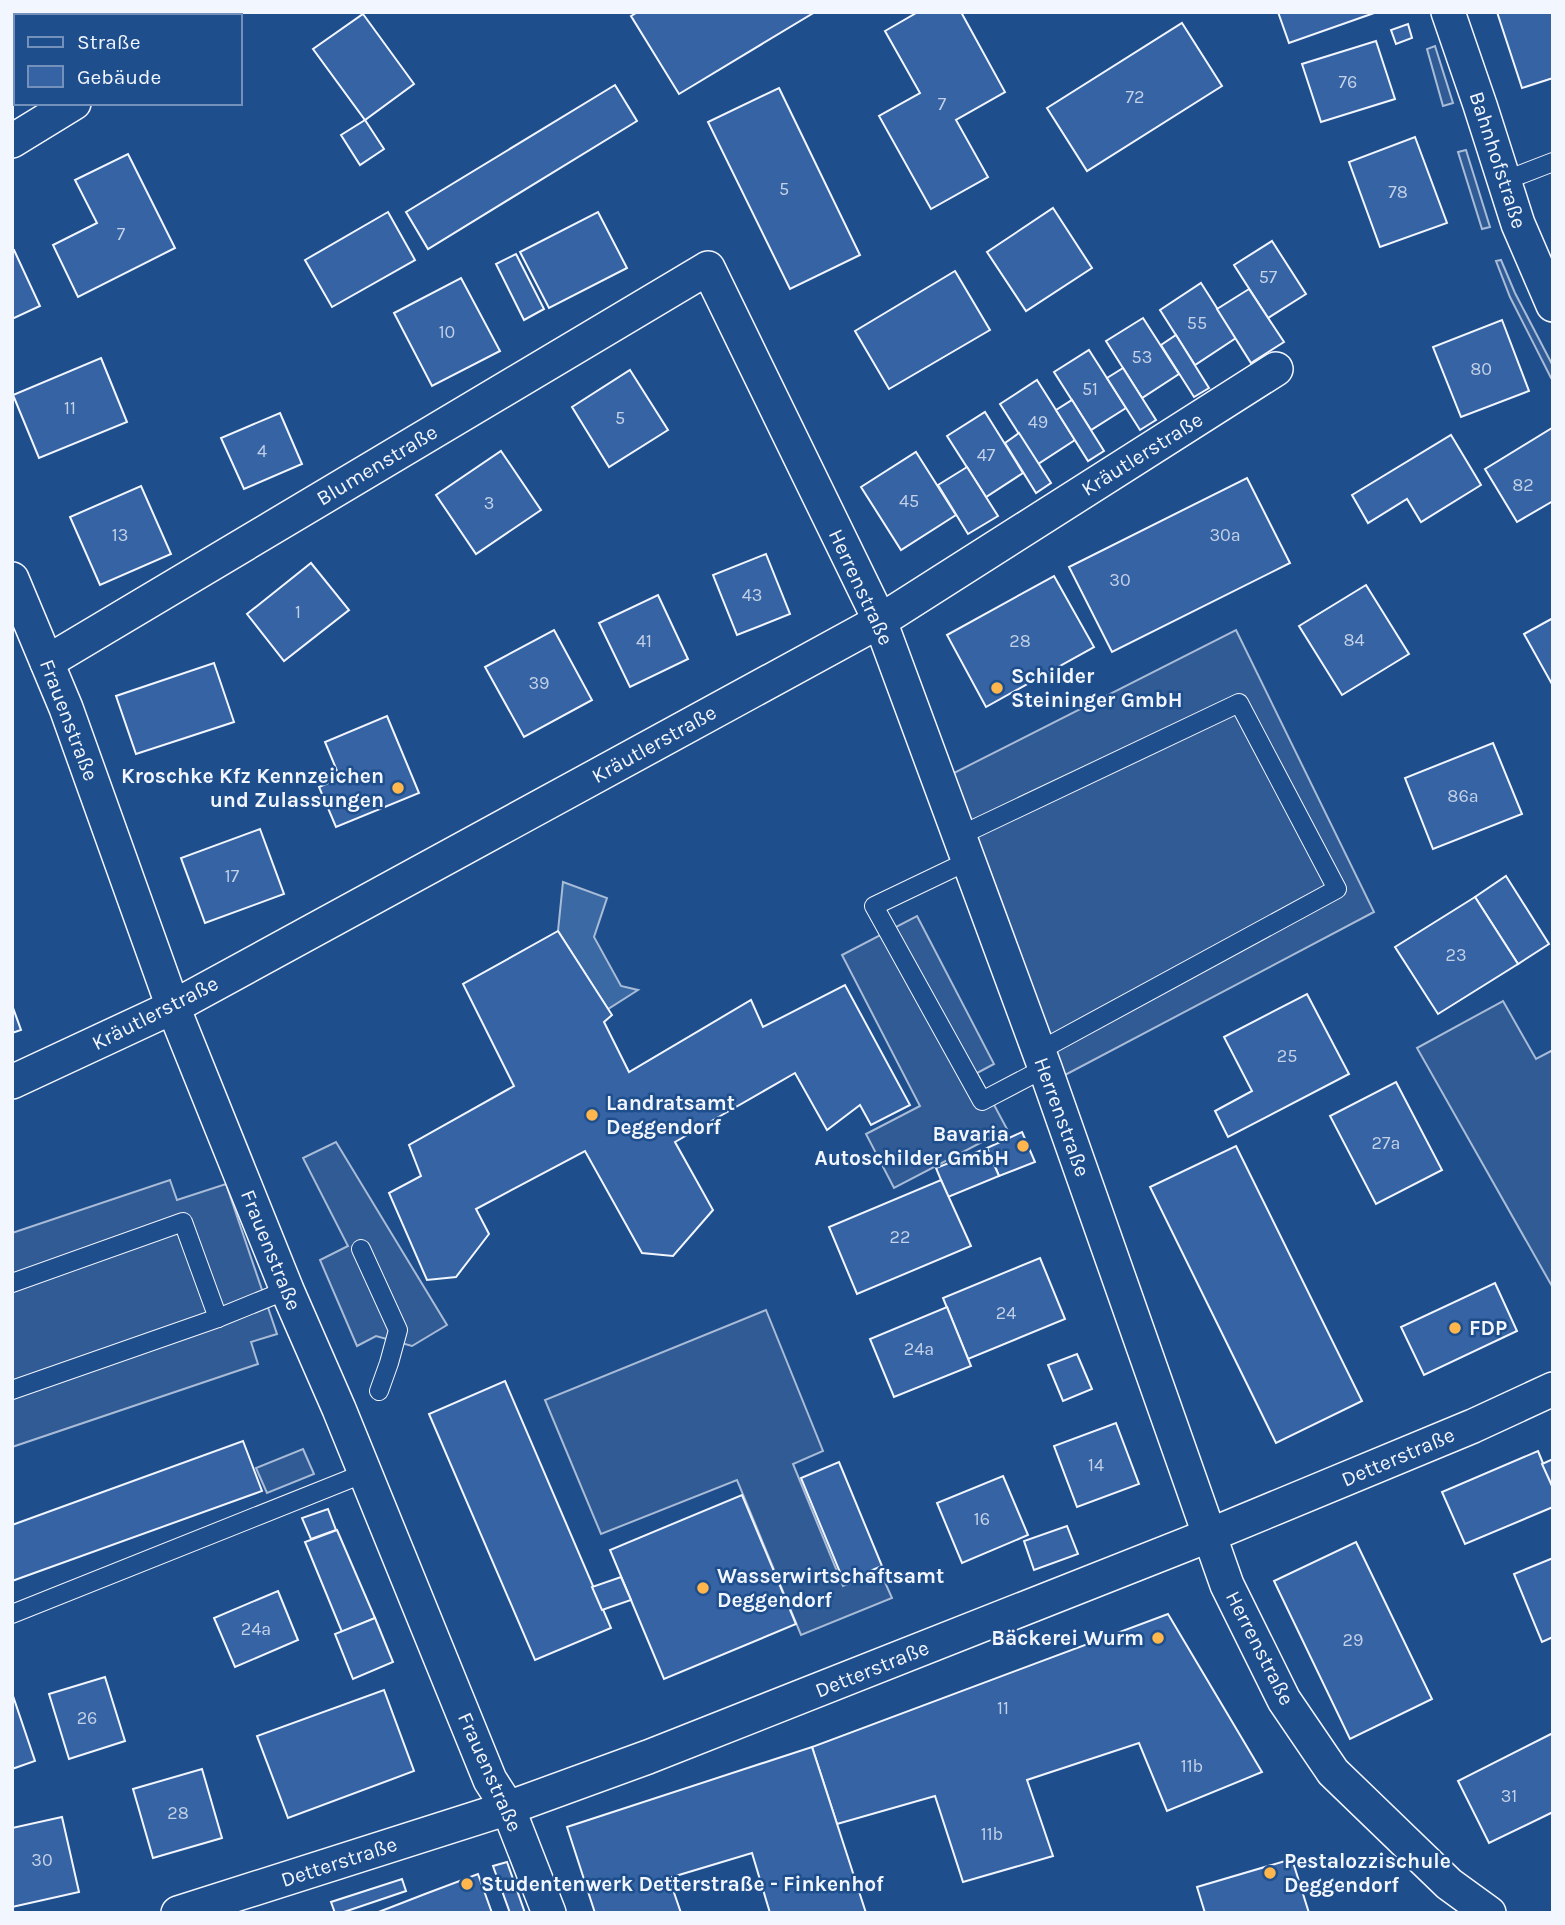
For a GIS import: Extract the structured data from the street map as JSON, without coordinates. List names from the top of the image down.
{
  "streets": {
    "street": [
      "Bahnhofstraße",
      "Kräutlerstraße",
      "Blumenstraße",
      "Herrenstraße",
      "Frauenstraße",
      "Detterstraße"
    ]
  },
  "crossings": [
    ["Kräutlerstraße", "Herrenstraße"],
    ["Kräutlerstraße", "Frauenstraße"],
    ["Blumenstraße", "Herrenstraße"],
    ["Blumenstraße", "Frauenstraße"],
    ["Herrenstraße", "Detterstraße"],
    ["Frauenstraße", "Detterstraße"]
  ],
  "places": [
    "Schilder Steininger GmbH",
    "Kroschke Kfz Kennzeichen und Zulassungen",
    "Landratsamt Deggendorf",
    "Bavaria Autoschilder GmbH",
    "FDP",
    "Wasserwirtschaftsamt Deggendorf",
    "Bäckerei Wurm",
    "Pestalozzischule Deggendorf",
    "Studentenwerk Detterstraße - Finkenhof"
  ],
  "house_numbers": [
    "76",
    "72",
    "7",
    "5",
    "78",
    "7",
    "57",
    "55",
    "10",
    "53",
    "80",
    "51",
    "11",
    "5",
    "49",
    "4",
    "47",
    "82",
    "45",
    "3",
    "13",
    "30a",
    "30",
    "43",
    "1",
    "84",
    "41",
    "28",
    "39",
    "86a",
    "17",
    "23",
    "25",
    "27a",
    "22",
    "24",
    "24a",
    "14",
    "16",
    "24a",
    "29",
    "11",
    "26",
    "11b",
    "31",
    "28",
    "11b",
    "30"
  ],
  "legend": ["Straße", "Gebäude"]
}
